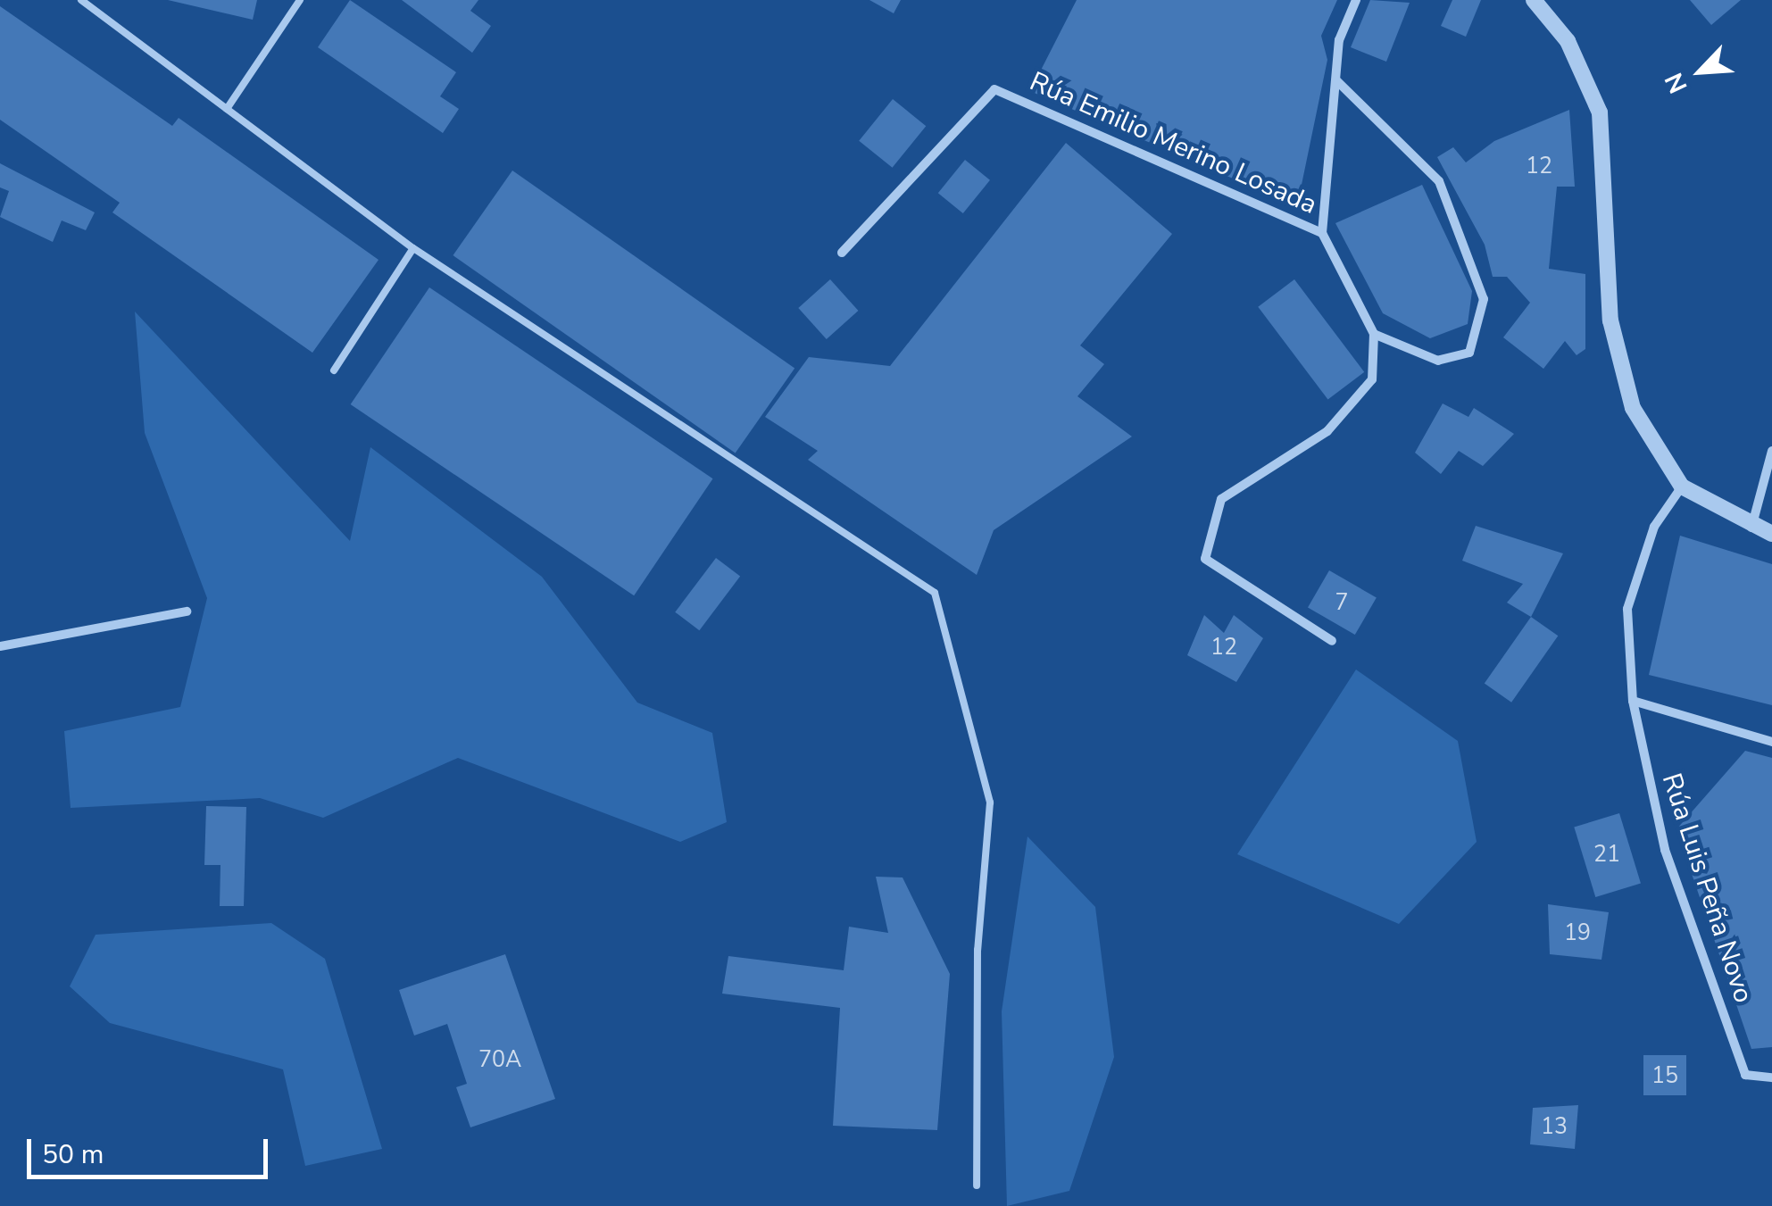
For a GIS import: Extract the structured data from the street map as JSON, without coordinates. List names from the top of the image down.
{
  "streets": {
    "street": ["Rúa Emilio Merino Losada", "Rúa Luis Peña Novo"]
  },
  "house_numbers": [
    "12",
    "7",
    "12",
    "21",
    "19",
    "70A",
    "15",
    "13"
  ],
  "scale_bar": "50 m",
  "north": "bottom left"
}
